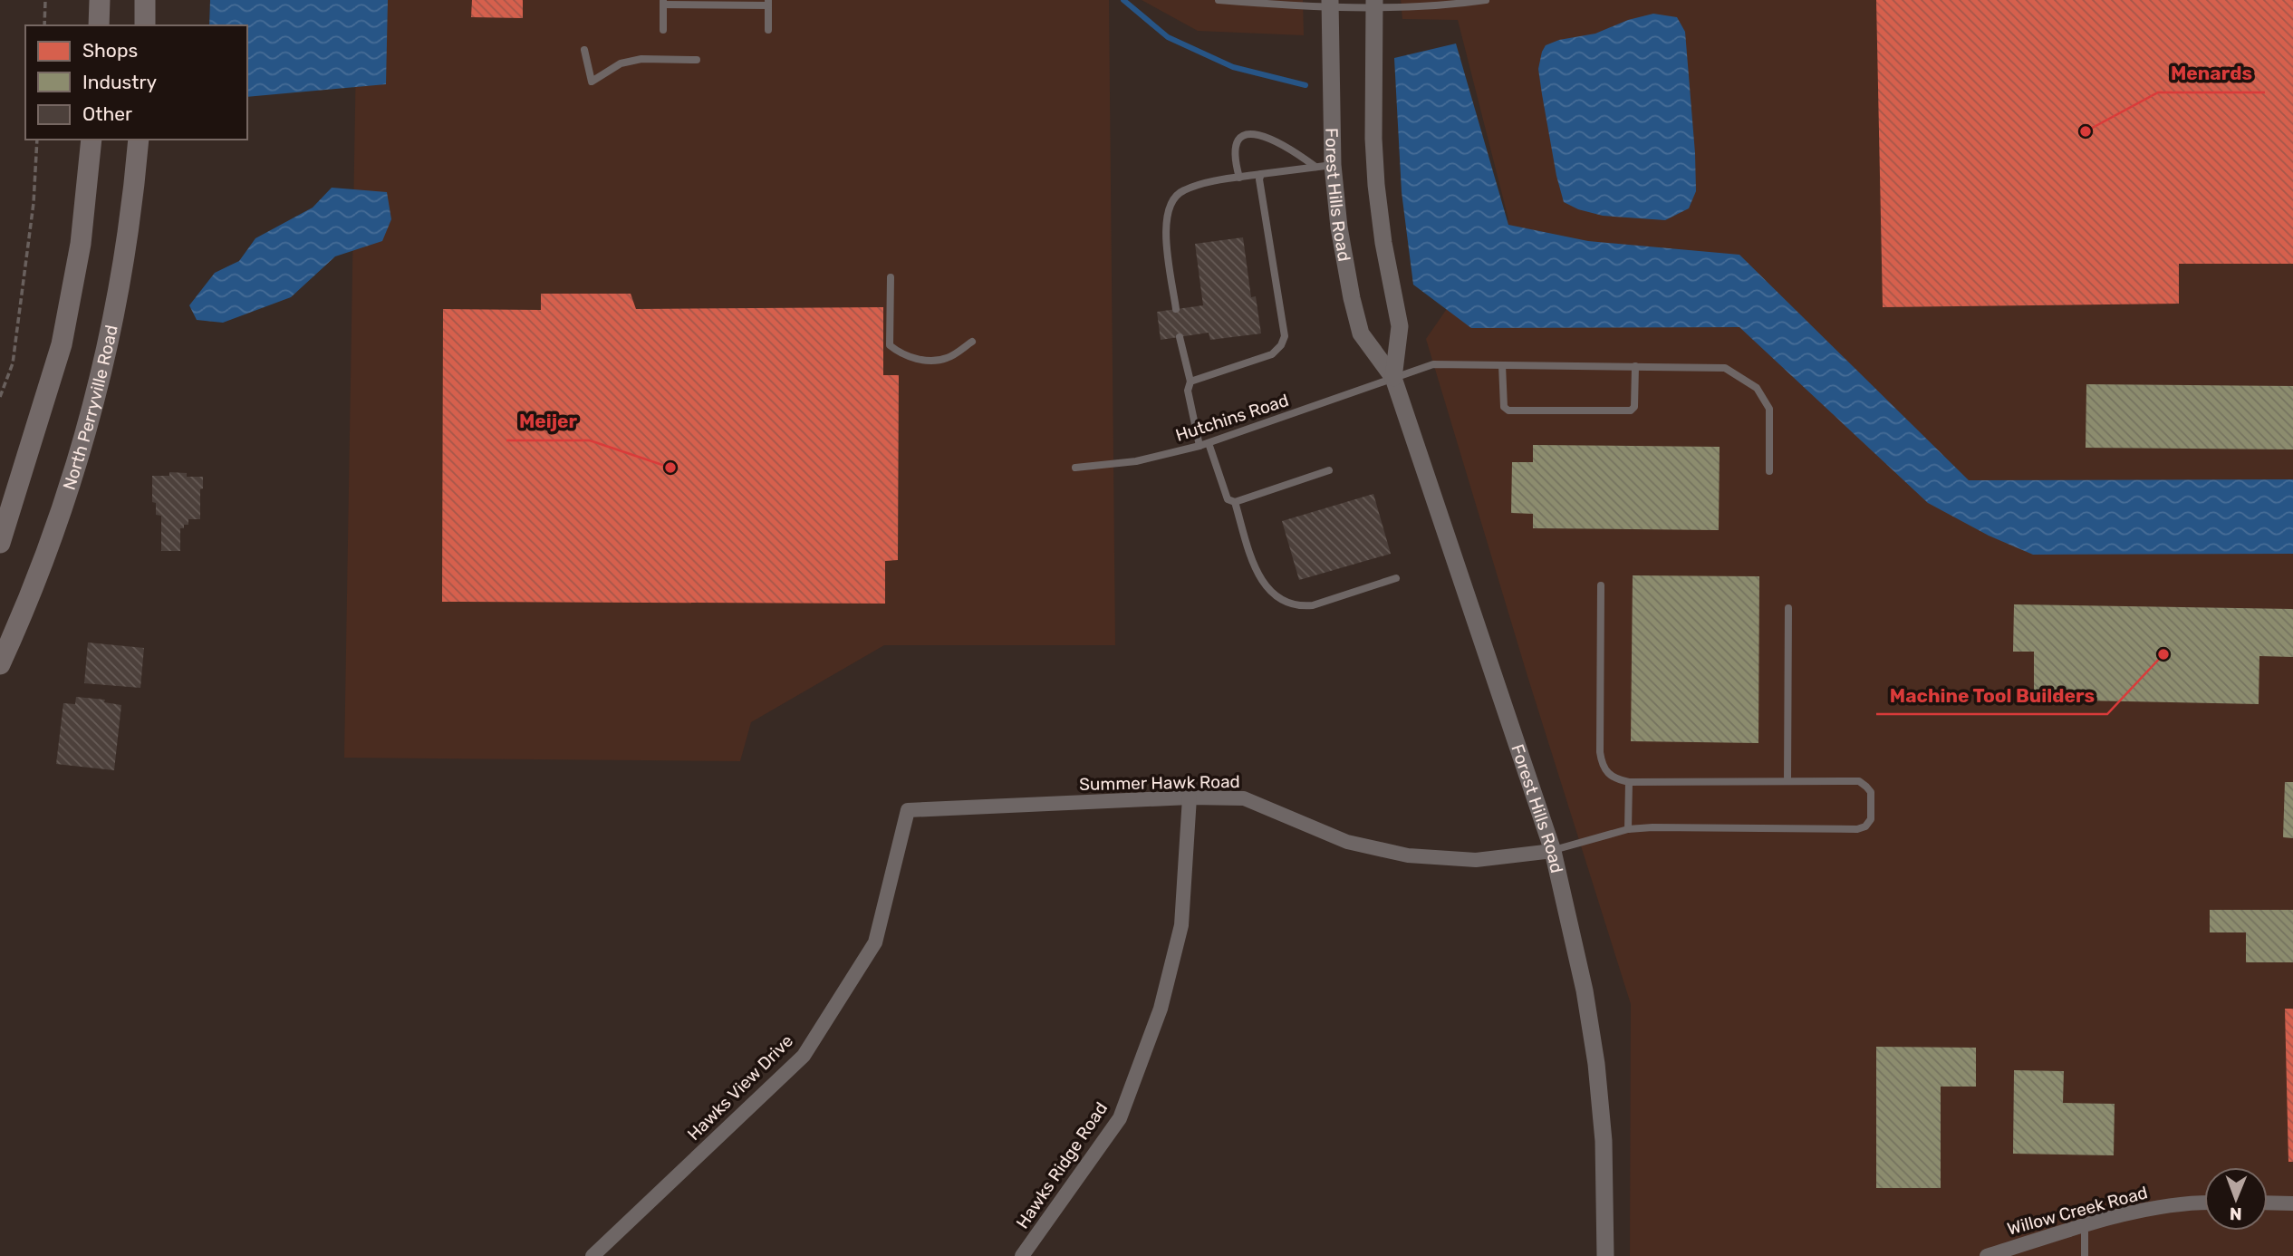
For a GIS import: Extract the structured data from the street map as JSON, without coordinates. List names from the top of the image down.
{
  "streets": {
    "main road": ["North Perryville Road"],
    "street": [
      "Forest Hills Road",
      "Summer Hawk Road",
      "Hawks View Drive",
      "Hawks Ridge Road",
      "Willow Creek Road"
    ],
    "lane": ["Hutchins Road"]
  },
  "crossings": [
    ["Forest Hills Road", "Hutchins Road"],
    ["Forest Hills Road", "Summer Hawk Road"],
    ["Summer Hawk Road", "Hawks View Drive"],
    ["Summer Hawk Road", "Hawks Ridge Road"]
  ],
  "places": ["Menards", "Meijer", "Machine Tool Builders"],
  "legend": ["Shops", "Industry", "Other"],
  "north": "bottom"
}
